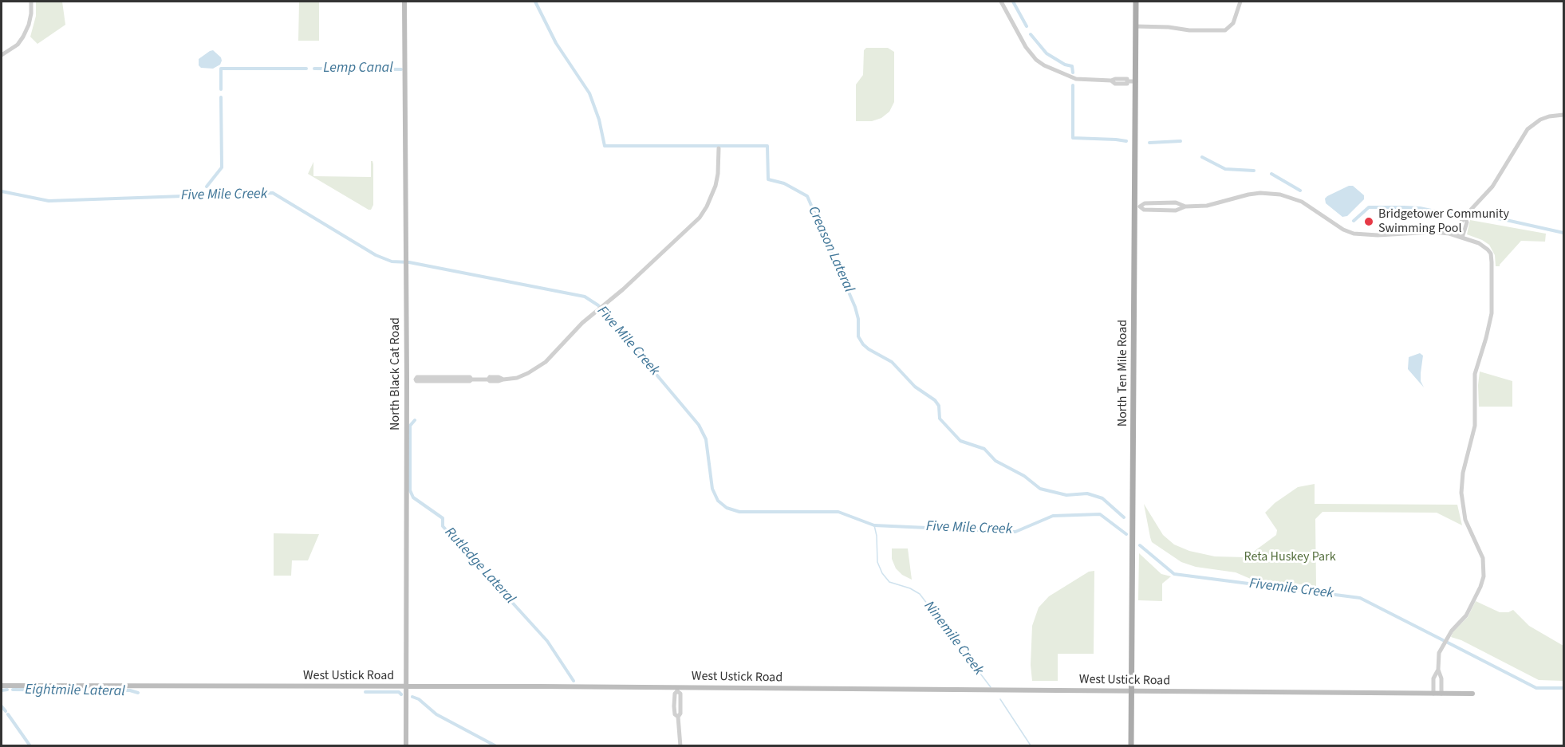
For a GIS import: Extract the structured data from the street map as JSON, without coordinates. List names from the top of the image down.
{
  "streets": {
    "main road": ["North Ten Mile Road", "North Black Cat Road", "West Ustick Road"]
  },
  "crossings": [
    ["North Ten Mile Road", "West Ustick Road"],
    ["North Black Cat Road", "West Ustick Road"]
  ],
  "water": [
    "Lemp Canal",
    "Five Mile Creek",
    "Creason Lateral",
    "Rutledge Lateral",
    "Fivemile Creek",
    "Ninemile Creek",
    "Eightmile Lateral"
  ],
  "parks": ["Reta Huskey Park"],
  "places": ["Bridgetower Community Swimming Pool"]
}
